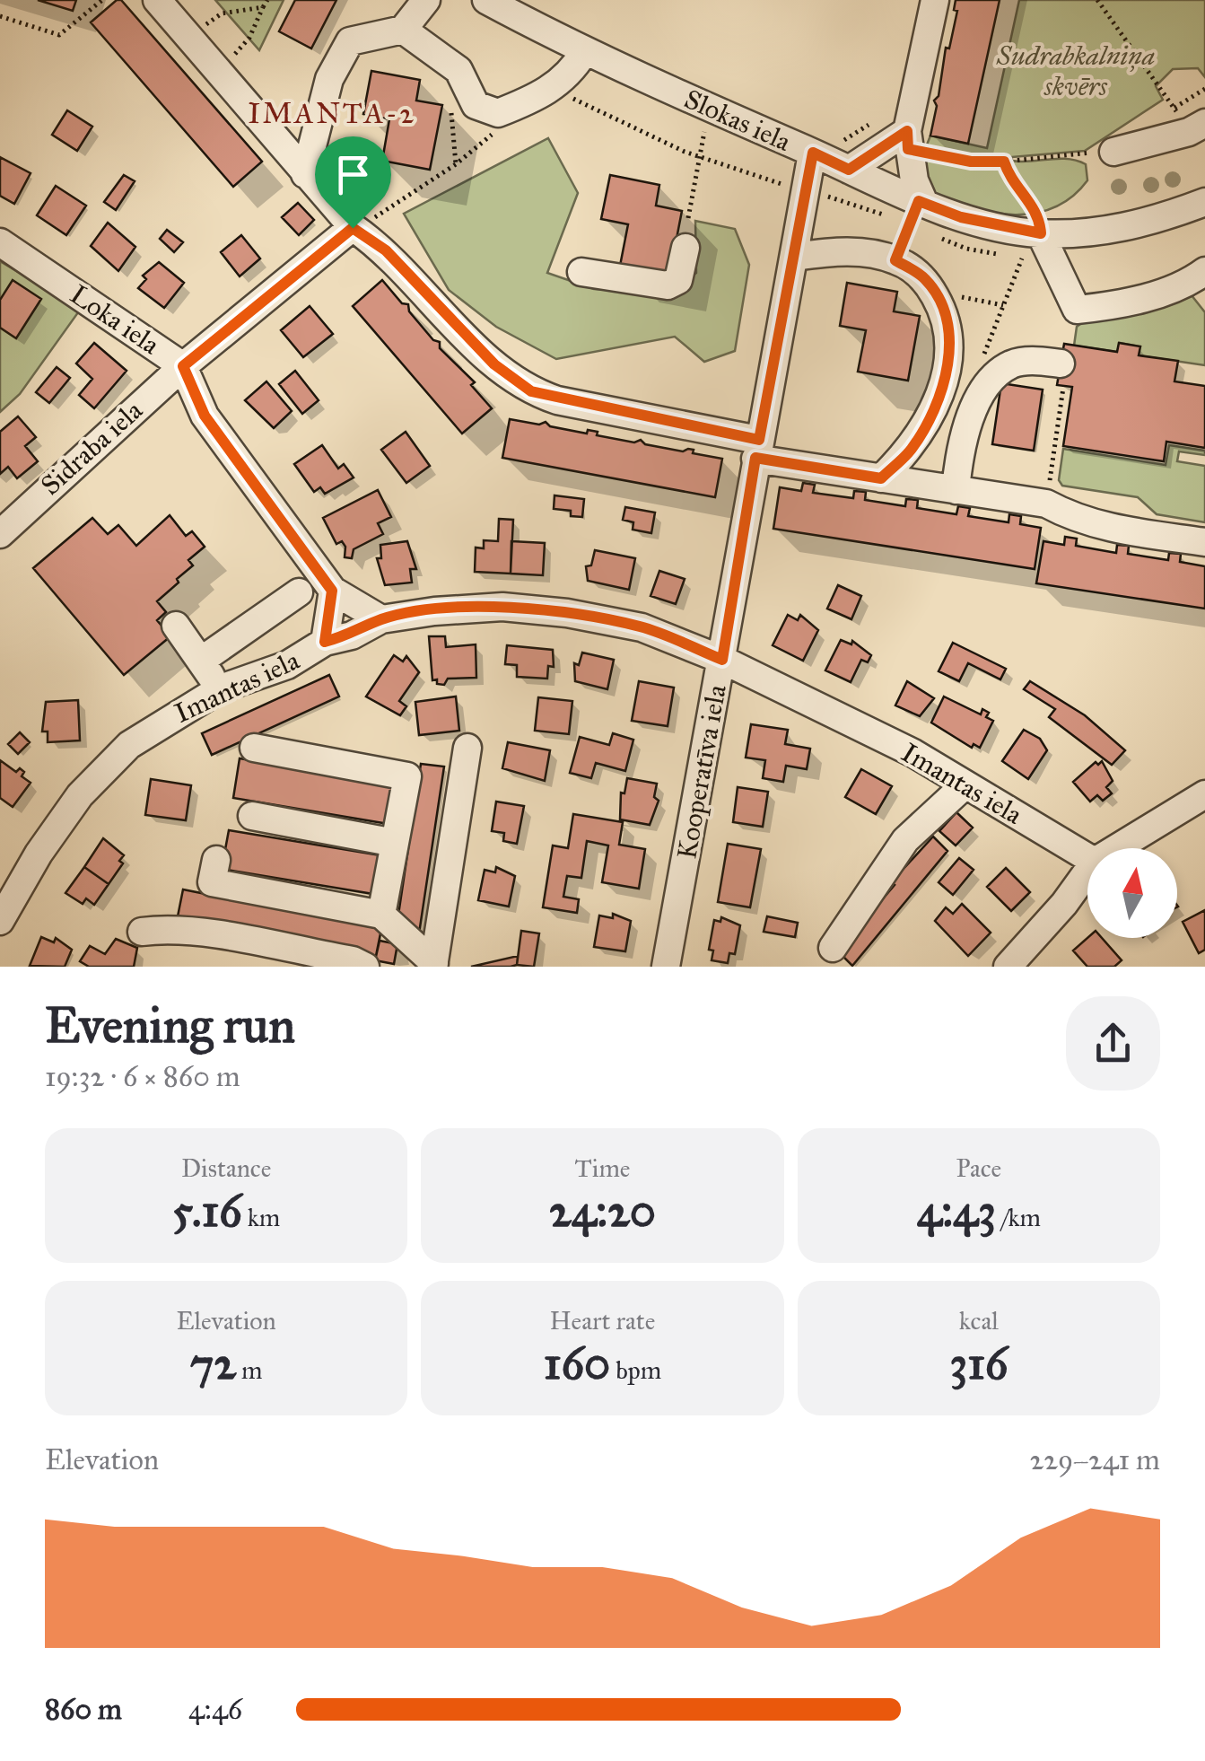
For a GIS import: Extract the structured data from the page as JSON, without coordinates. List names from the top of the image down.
{
  "streets": {
    "street": [
      "Slokas iela",
      "Loka iela",
      "Sidraba iela",
      "Imantas iela",
      "Kooperatīva iela"
    ]
  },
  "crossings": [
    ["Slokas iela", "Kooperatīva iela"],
    ["Loka iela", "Sidraba iela"],
    ["Loka iela", "Imantas iela"],
    ["Imantas iela", "Kooperatīva iela"]
  ],
  "districts": ["IMANTA-2"],
  "parks": ["Sudrabkalniņa skvērs"],
  "north": "top",
  "page": {
    "heading": ["Evening run", "19:32 · 6 × 860 m"],
    "stats": [
      ["Distance", "5.16 km"],
      ["Time", "24:20"],
      ["Pace", "4:43 /km"],
      ["Elevation", "72 m"],
      ["Heart rate", "160 bpm"],
      ["kcal", "316"]
    ],
    "chart": ["Elevation", "229–241 m"],
    "list": [
      {
        "name": "860 m",
        "note": "4:46"
      }
    ]
  }
}
